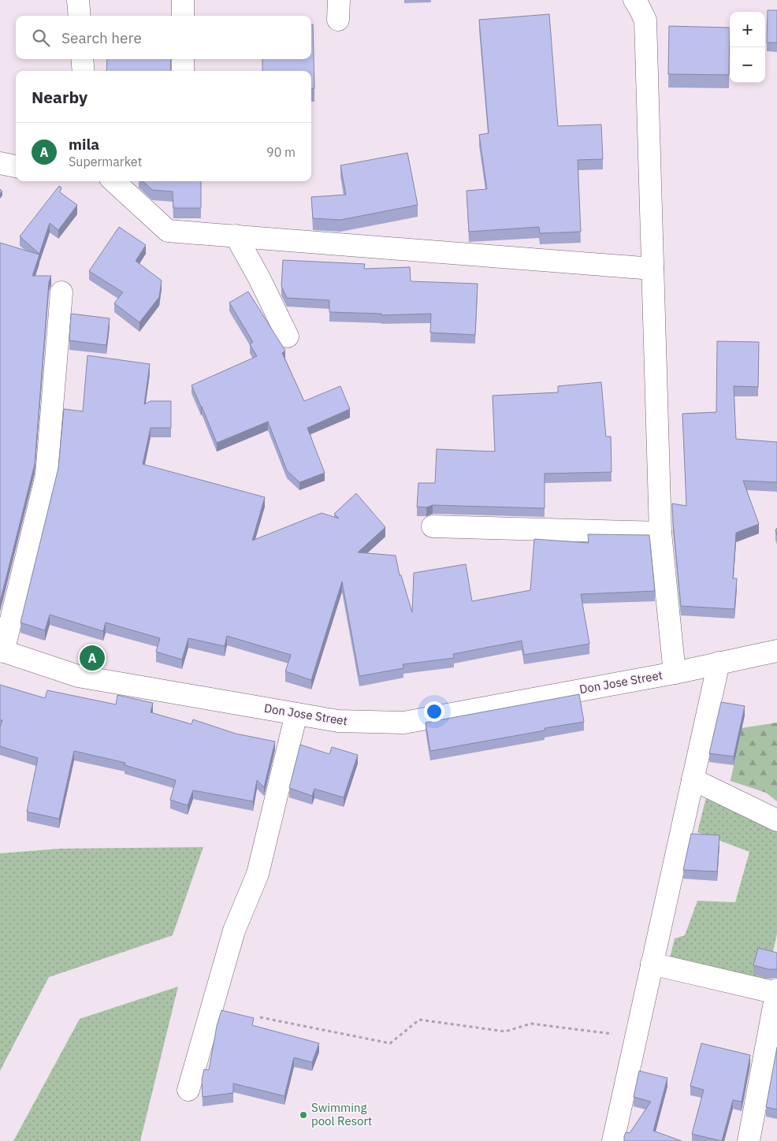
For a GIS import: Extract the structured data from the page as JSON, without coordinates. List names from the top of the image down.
{
  "streets": {
    "street": ["Don Jose Street"]
  },
  "places": ["Swimming pool Resort"],
  "page": {
    "map_buttons": ["+", "−"],
    "search": "Search here",
    "heading": "Nearby",
    "list": [
      {
        "mark": "A",
        "name": "mila",
        "note": "Supermarket",
        "value": "90 m"
      }
    ],
    "pins": "A"
  }
}
